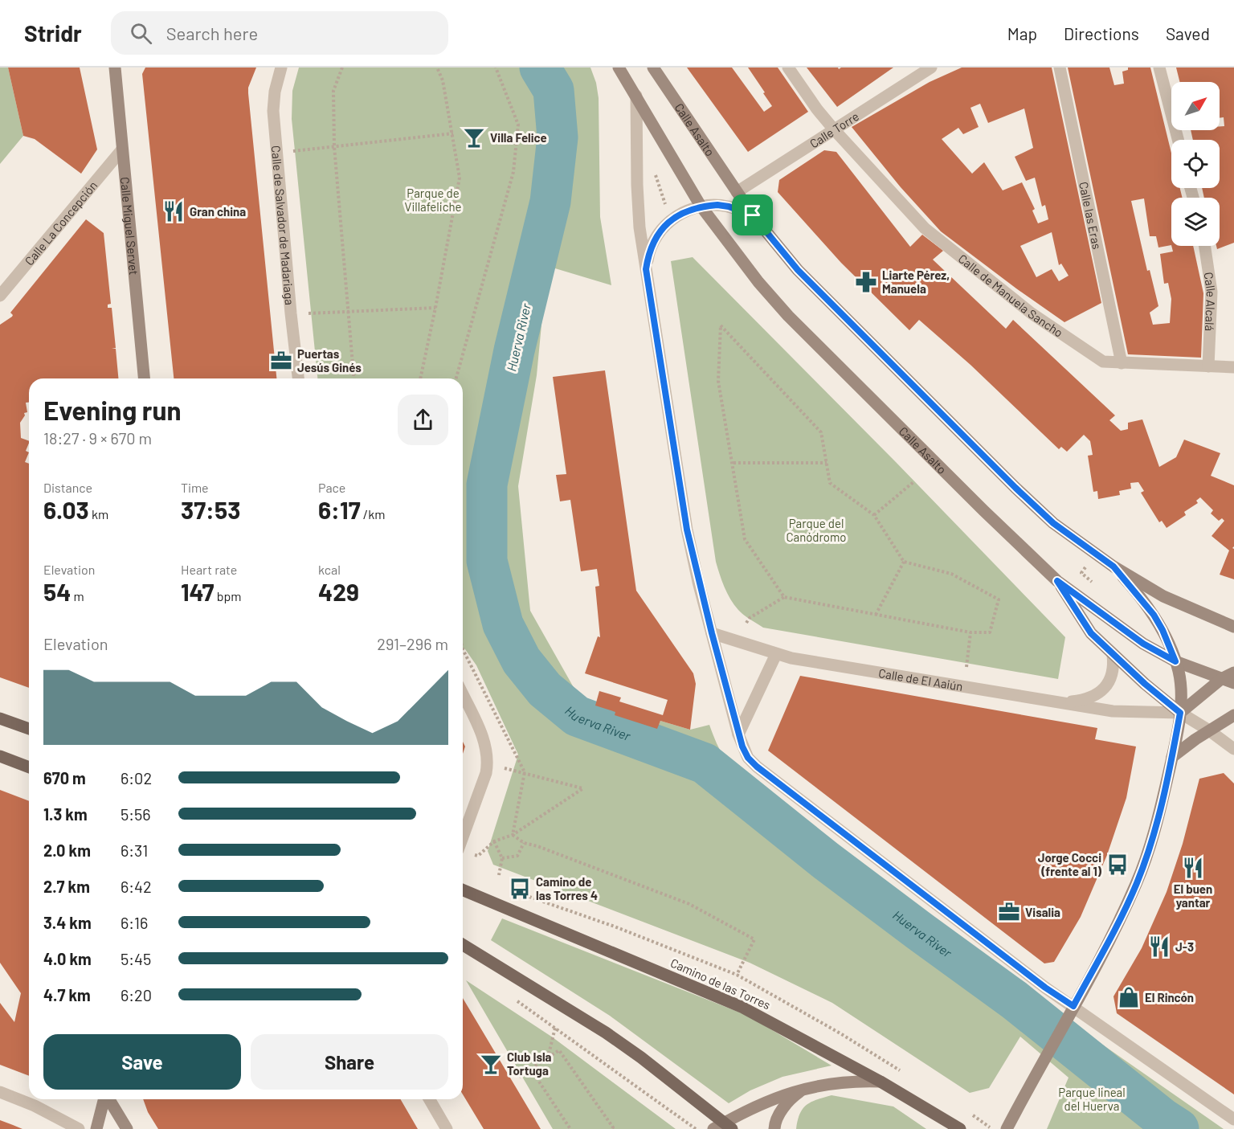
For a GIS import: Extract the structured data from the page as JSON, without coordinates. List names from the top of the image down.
{
  "streets": {
    "main road": ["Calle Asalto", "Calle Miguel Servet", "Camino de las Torres"],
    "street": [
      "Calle Torre",
      "Calle las Eras",
      "Calle La Concepción",
      "Calle de Salvador de Madariaga",
      "Calle de Manuela Sancho",
      "Calle Alcalá",
      "Calle de El Aaiún"
    ]
  },
  "crossings": [
    ["Calle Torre", "Calle Asalto"],
    ["Calle Torre", "Calle de Manuela Sancho"],
    ["Calle Asalto", "Calle de El Aaiún"],
    ["Calle las Eras", "Calle de Manuela Sancho"],
    ["Calle La Concepción", "Calle Miguel Servet"],
    ["Calle de Manuela Sancho", "Calle Alcalá"]
  ],
  "water": ["Huerva River"],
  "parks": ["Parque de Villafeliche", "Parque del Canódromo", "Parque lineal del Huerva"],
  "places": {
    "bar": ["Villa Felice", "Club Isla Tortuga"],
    "restaurant": ["Gran china", "El buen yantar", "J-3"],
    "pharmacy": ["Liarte Pérez, Manuela"],
    "office": ["Puertas Jesús Ginés", "Visalia"],
    "bus stop": ["Jorge Cocci (frente al 1)", "Camino de las Torres 4"],
    "shop": ["El Rincón"]
  },
  "north": "top right",
  "page": {
    "header": "Stridr",
    "search": "Search here",
    "nav": ["Map", "Directions", "Saved"],
    "heading": ["Evening run", "18:27 · 9 × 670 m"],
    "stats": [
      ["Distance", "6.03 km"],
      ["Time", "37:53"],
      ["Pace", "6:17 /km"],
      ["Elevation", "54 m"],
      ["Heart rate", "147 bpm"],
      ["kcal", "429"]
    ],
    "chart": ["Elevation", "291–296 m"],
    "list": [
      {
        "name": "670 m",
        "note": "6:02"
      },
      {
        "name": "1.3 km",
        "note": "5:56"
      },
      {
        "name": "2.0 km",
        "note": "6:31"
      },
      {
        "name": "2.7 km",
        "note": "6:42"
      },
      {
        "name": "3.4 km",
        "note": "6:16"
      },
      {
        "name": "4.0 km",
        "note": "5:45"
      },
      {
        "name": "4.7 km",
        "note": "6:20"
      }
    ],
    "buttons": ["Save", "Share"]
  }
}
